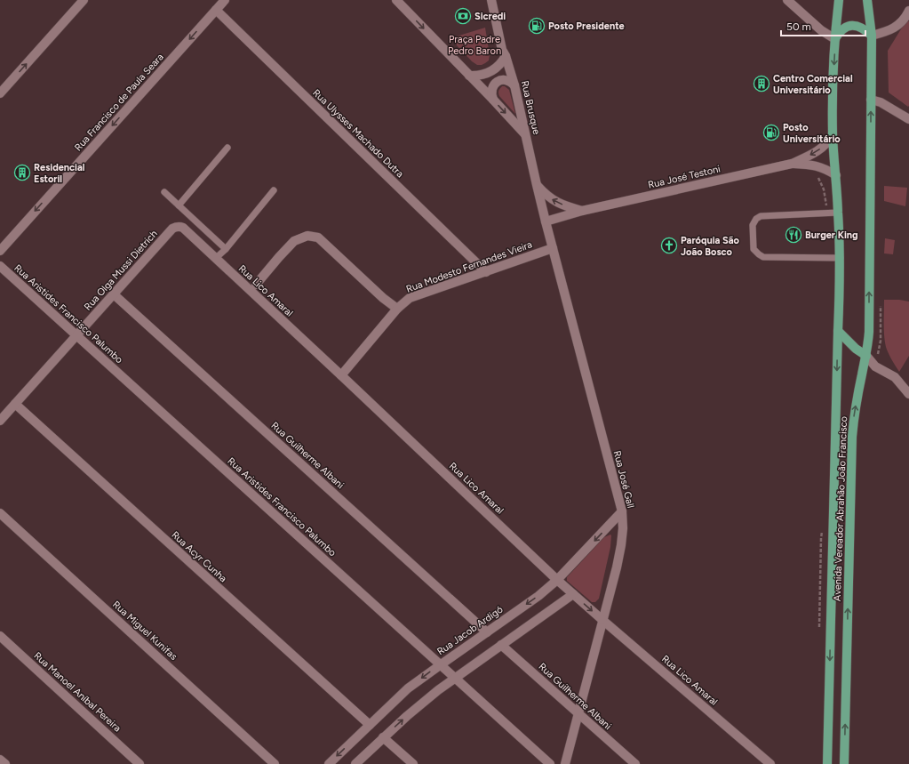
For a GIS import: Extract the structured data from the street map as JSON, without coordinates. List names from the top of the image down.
{
  "streets": {
    "main road": ["Avenida Vereador Abrahão João Francisco"],
    "street": [
      "Rua Francisco de Paula Seara",
      "Rua Brusque",
      "Rua Ulysses Machado Dutra",
      "Rua José Testoni",
      "Rua Modesto Fernandes Vieira",
      "Rua Olga Mussi Dietrich",
      "Rua Lico Amaral",
      "Rua Aristides Francisco Palumbo",
      "Rua Guilherme Albani",
      "Rua José Gall",
      "Rua Acyr Cunha",
      "Rua Miguel Kunifas",
      "Rua Jacob Ardigó",
      "Rua Manoel Aníbal Pereira"
    ]
  },
  "crossings": [
    ["Rua Francisco de Paula Seara", "Rua Ulysses Machado Dutra"],
    ["Rua Brusque", "Rua José Testoni"],
    ["Rua Brusque", "Rua José Gall"],
    ["Rua Ulysses Machado Dutra", "Rua Modesto Fernandes Vieira"],
    ["Rua José Testoni", "Rua José Gall"],
    ["Rua José Testoni", "Avenida Vereador Abrahão João Francisco"],
    ["Rua Modesto Fernandes Vieira", "Rua Lico Amaral"],
    ["Rua Modesto Fernandes Vieira", "Rua José Gall"],
    ["Rua Olga Mussi Dietrich", "Rua Lico Amaral"],
    ["Rua Olga Mussi Dietrich", "Rua Aristides Francisco Palumbo"],
    ["Rua Olga Mussi Dietrich", "Rua Guilherme Albani"],
    ["Rua Olga Mussi Dietrich", "Rua Acyr Cunha"],
    ["Rua Lico Amaral", "Rua José Gall"],
    ["Rua Lico Amaral", "Rua Jacob Ardigó"],
    ["Rua Aristides Francisco Palumbo", "Rua Jacob Ardigó"],
    ["Rua Guilherme Albani", "Rua José Gall"],
    ["Rua Guilherme Albani", "Rua Jacob Ardigó"],
    ["Rua José Gall", "Rua Jacob Ardigó"],
    ["Rua Acyr Cunha", "Rua Jacob Ardigó"]
  ],
  "one_way": ["Rua Francisco de Paula Seara"],
  "parks": ["Praça Padre Pedro Baron"],
  "places": {
    "bank": ["Sicredi"],
    "fuel station": ["Posto Presidente", "Posto Universitário"],
    "building": ["Centro Comercial Universitário", "Residencial Estoril"],
    "restaurant": ["Burger King"],
    "church": ["Paróquia São João Bosco"]
  },
  "scale_bar": "50 m"
}
